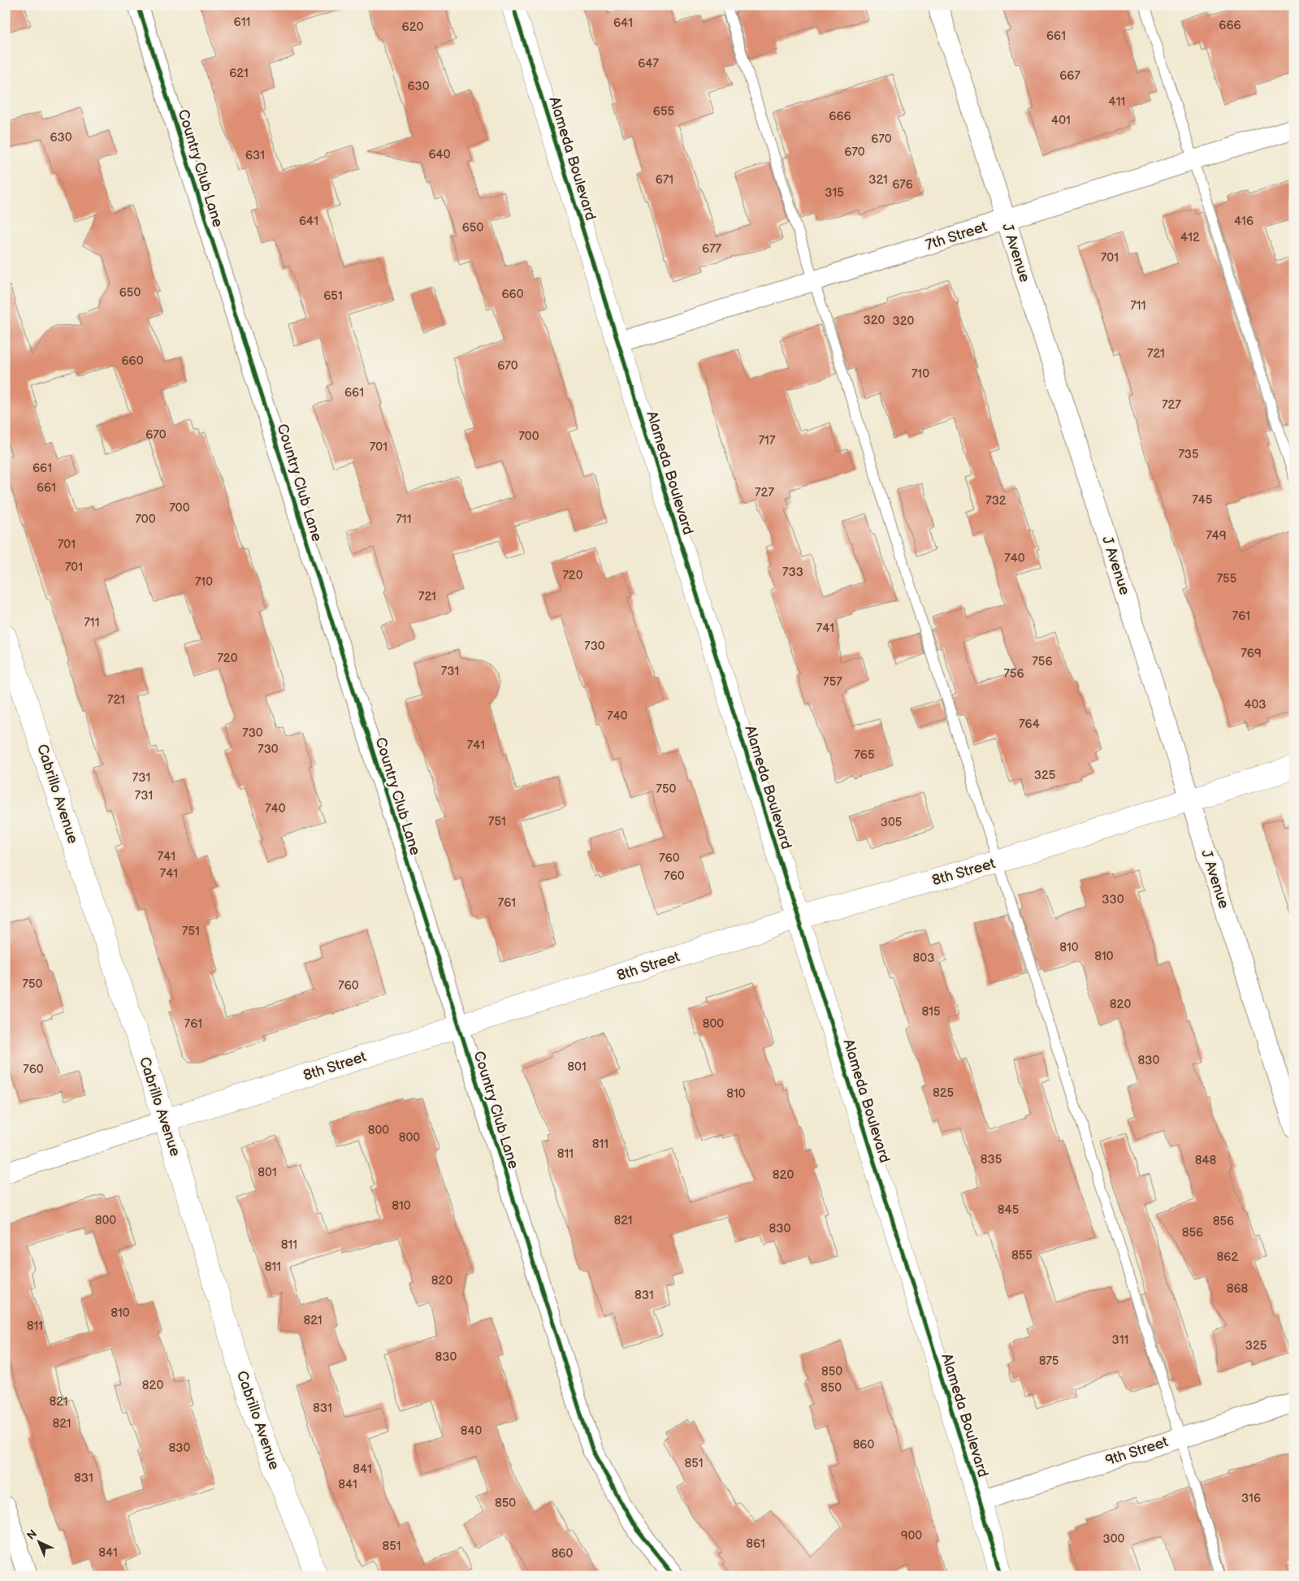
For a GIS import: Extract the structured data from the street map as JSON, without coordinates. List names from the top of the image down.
{
  "streets": {
    "street": [
      "Alameda Boulevard",
      "Country Club Lane",
      "7th Street",
      "J Avenue",
      "Cabrillo Avenue",
      "8th Street",
      "9th Street"
    ]
  },
  "crossings": [
    ["Alameda Boulevard", "7th Street"],
    ["Alameda Boulevard", "8th Street"],
    ["Alameda Boulevard", "9th Street"],
    ["Country Club Lane", "8th Street"],
    ["7th Street", "J Avenue"],
    ["J Avenue", "8th Street"],
    ["Cabrillo Avenue", "8th Street"]
  ],
  "house_numbers": [
    "611",
    "641",
    "666",
    "620",
    "661",
    "647",
    "621",
    "667",
    "630",
    "411",
    "655",
    "666",
    "401",
    "630",
    "670",
    "670",
    "640",
    "631",
    "671",
    "321",
    "676",
    "315",
    "641",
    "416",
    "650",
    "412",
    "677",
    "701",
    "650",
    "660",
    "651",
    "711",
    "320",
    "320",
    "721",
    "660",
    "670",
    "710",
    "661",
    "727",
    "670",
    "700",
    "717",
    "701",
    "735",
    "661",
    "661",
    "727",
    "745",
    "732",
    "700",
    "700",
    "711",
    "749",
    "701",
    "740",
    "701",
    "733",
    "720",
    "755",
    "710",
    "721",
    "761",
    "711",
    "741",
    "730",
    "769",
    "720",
    "756",
    "731",
    "756",
    "757",
    "721",
    "403",
    "740",
    "764",
    "730",
    "741",
    "730",
    "765",
    "325",
    "731",
    "750",
    "731",
    "740",
    "751",
    "305",
    "741",
    "760",
    "741",
    "760",
    "330",
    "761",
    "751",
    "810",
    "810",
    "803",
    "750",
    "760",
    "820",
    "815",
    "761",
    "800",
    "830",
    "801",
    "760",
    "825",
    "810",
    "800",
    "800",
    "811",
    "811",
    "835",
    "848",
    "801",
    "820",
    "810",
    "845",
    "800",
    "821",
    "856",
    "830",
    "856",
    "811",
    "855",
    "862",
    "811",
    "820",
    "868",
    "831",
    "810",
    "821",
    "811",
    "311",
    "325",
    "830",
    "875",
    "850",
    "820",
    "850",
    "821",
    "831",
    "821",
    "840",
    "860",
    "830",
    "851",
    "841",
    "831",
    "841",
    "316",
    "850",
    "900",
    "300",
    "861",
    "851",
    "841",
    "860"
  ],
  "north": "top left"
}
